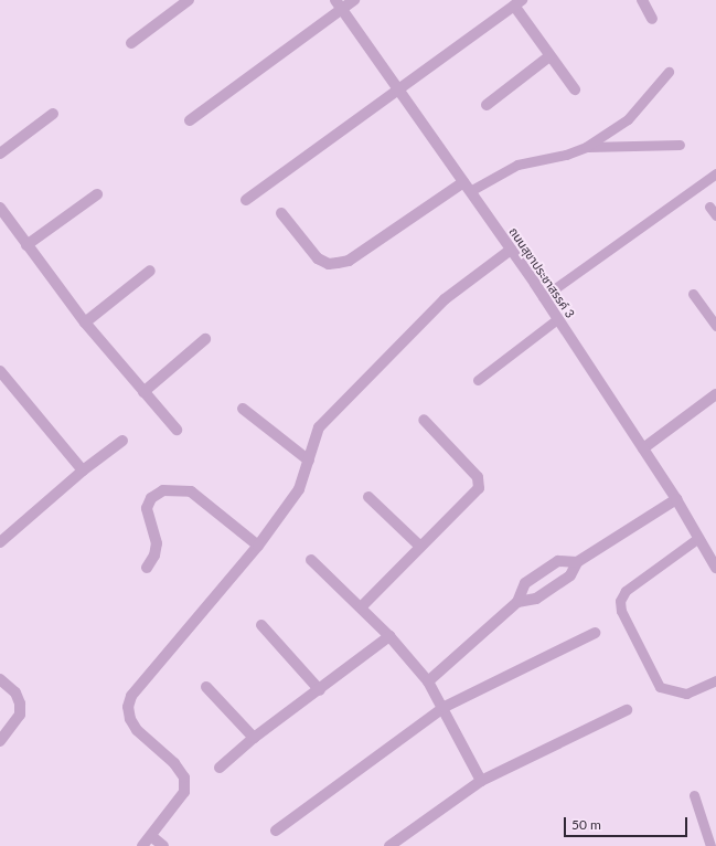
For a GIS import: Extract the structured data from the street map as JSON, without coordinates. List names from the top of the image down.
{
  "streets": {
    "street": ["ถนนสุขาประชาสรรค์ 3"]
  },
  "scale_bar": "50 m"
}
